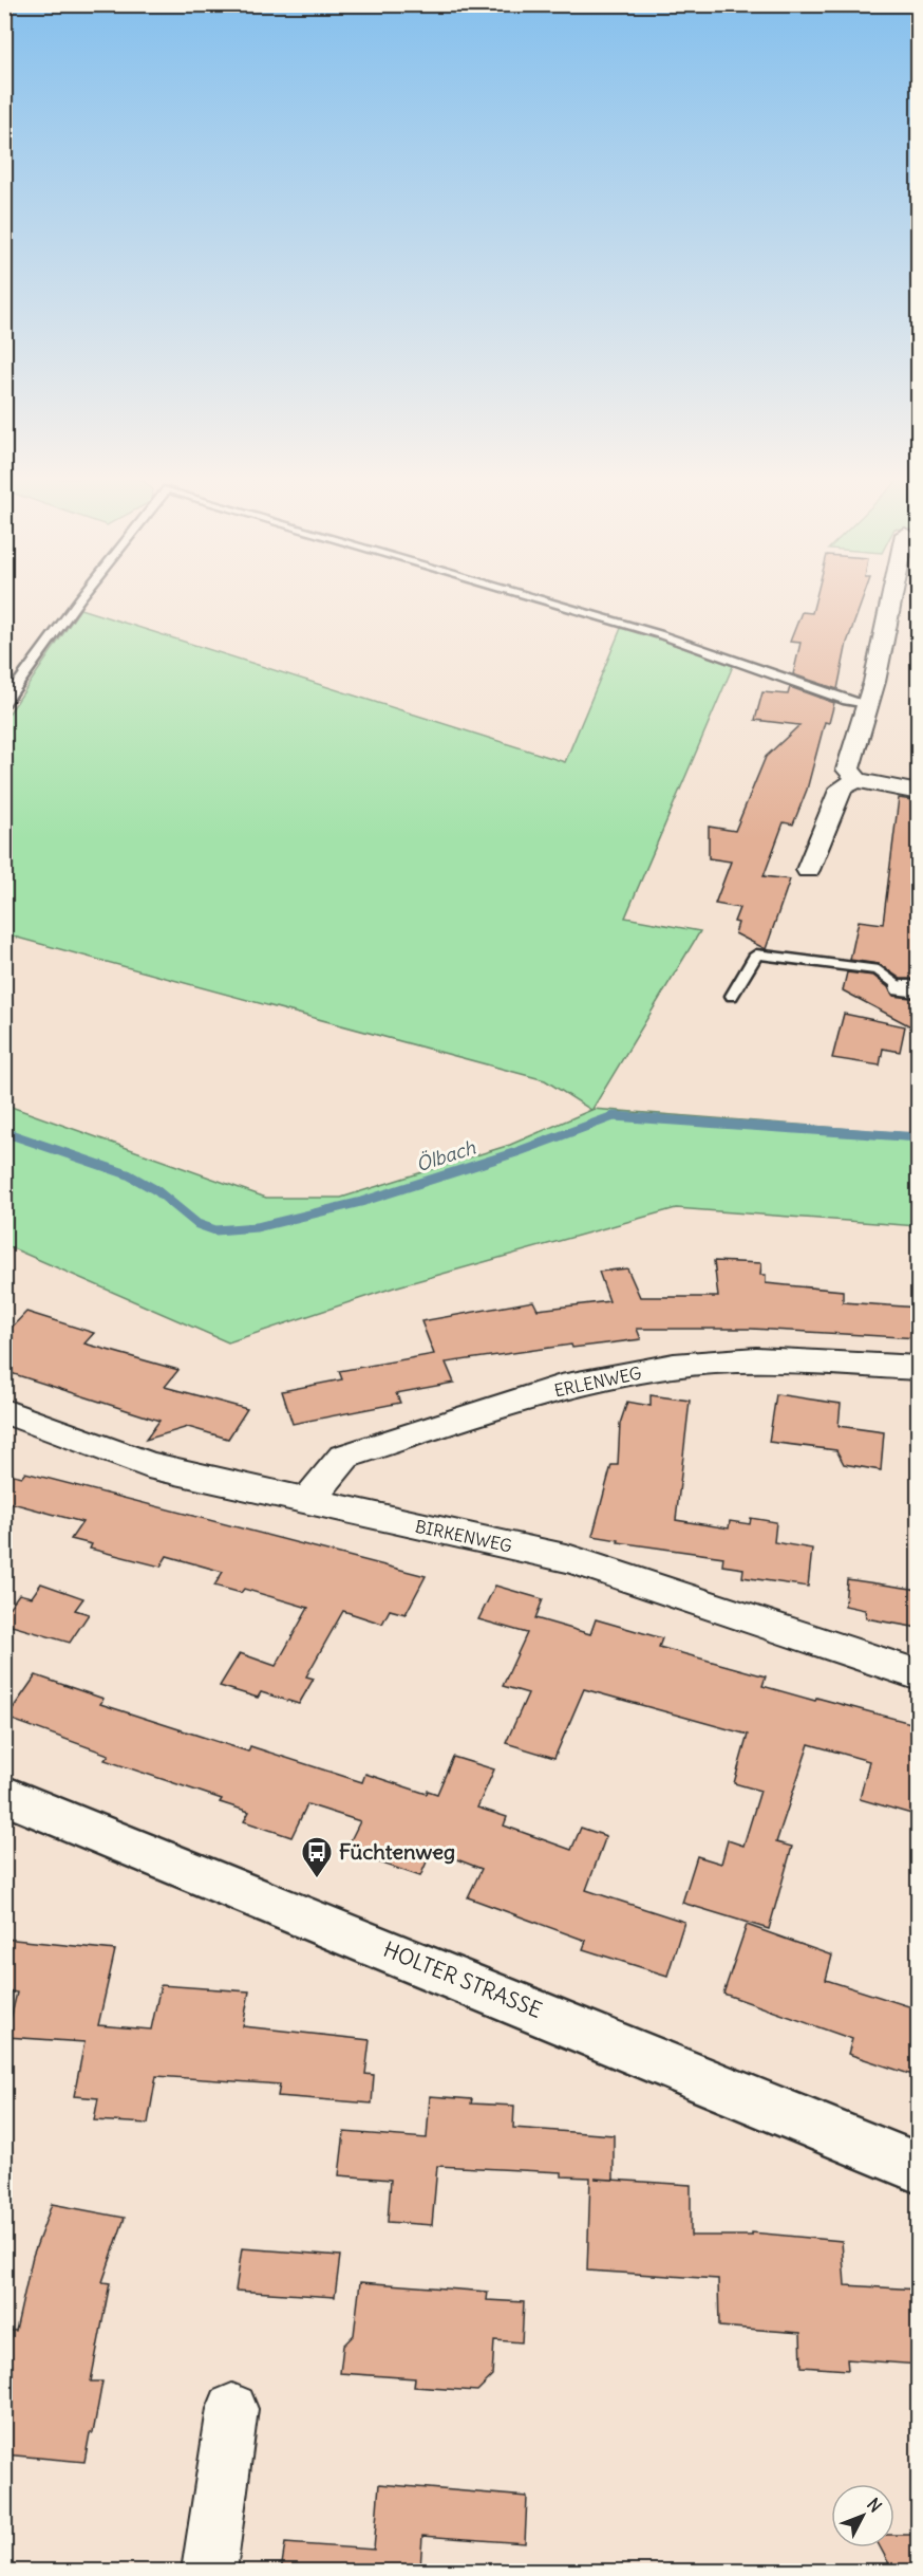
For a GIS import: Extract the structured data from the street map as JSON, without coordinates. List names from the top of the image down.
{
  "streets": {
    "street": ["ERLENWEG", "BIRKENWEG", "HOLTER STRASSE"]
  },
  "crossings": [
    ["ERLENWEG", "BIRKENWEG"]
  ],
  "water": ["Ölbach"],
  "places": {
    "bus stop": ["Füchtenweg"]
  },
  "north": "top right"
}
